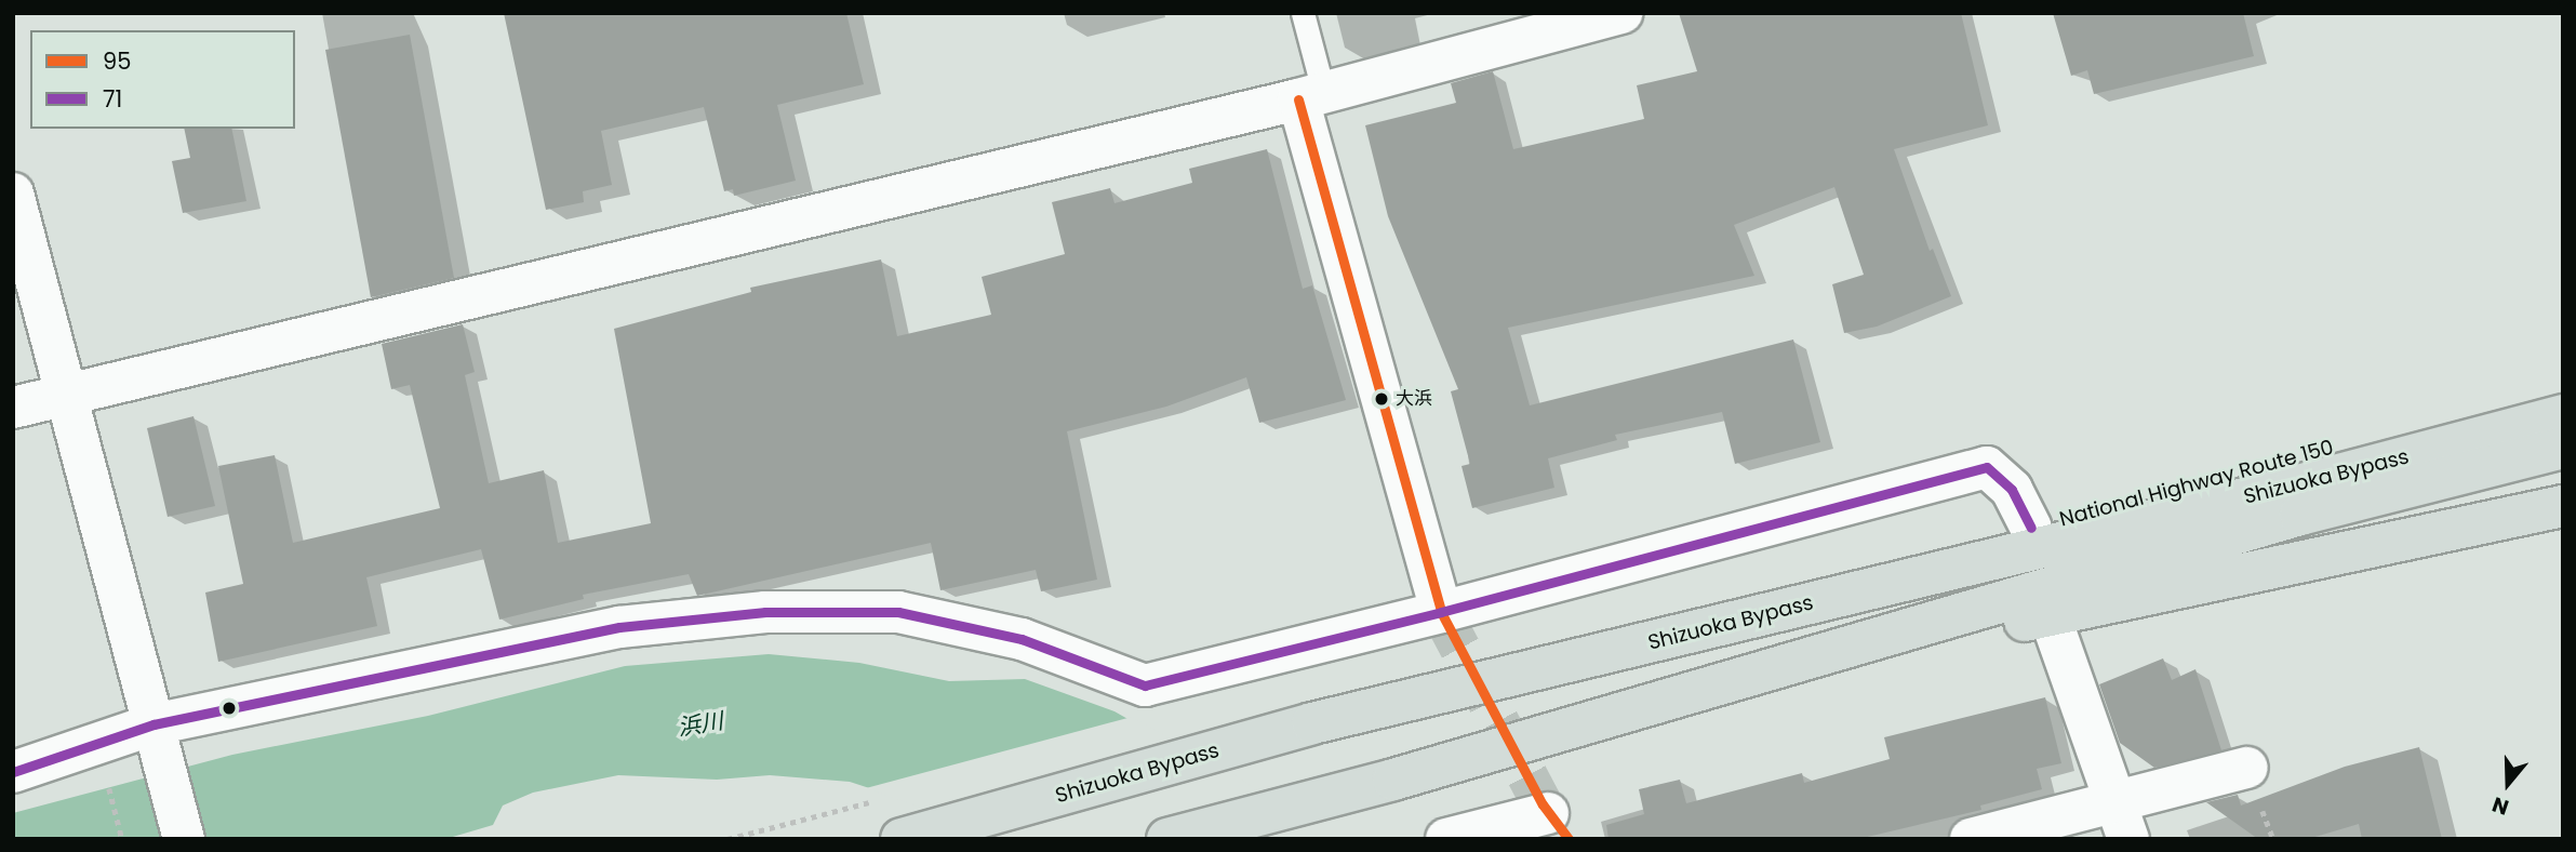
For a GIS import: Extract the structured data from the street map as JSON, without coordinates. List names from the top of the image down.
{
  "streets": {
    "highway": ["Shizuoka Bypass", "National Highway Route 150"]
  },
  "crossings": [
    ["Shizuoka Bypass", "National Highway Route 150"]
  ],
  "water": ["浜川"],
  "places": ["大浜"],
  "lines": ["transit line 95", "transit line 71"],
  "legend": ["95", "71"],
  "north": "bottom"
}
